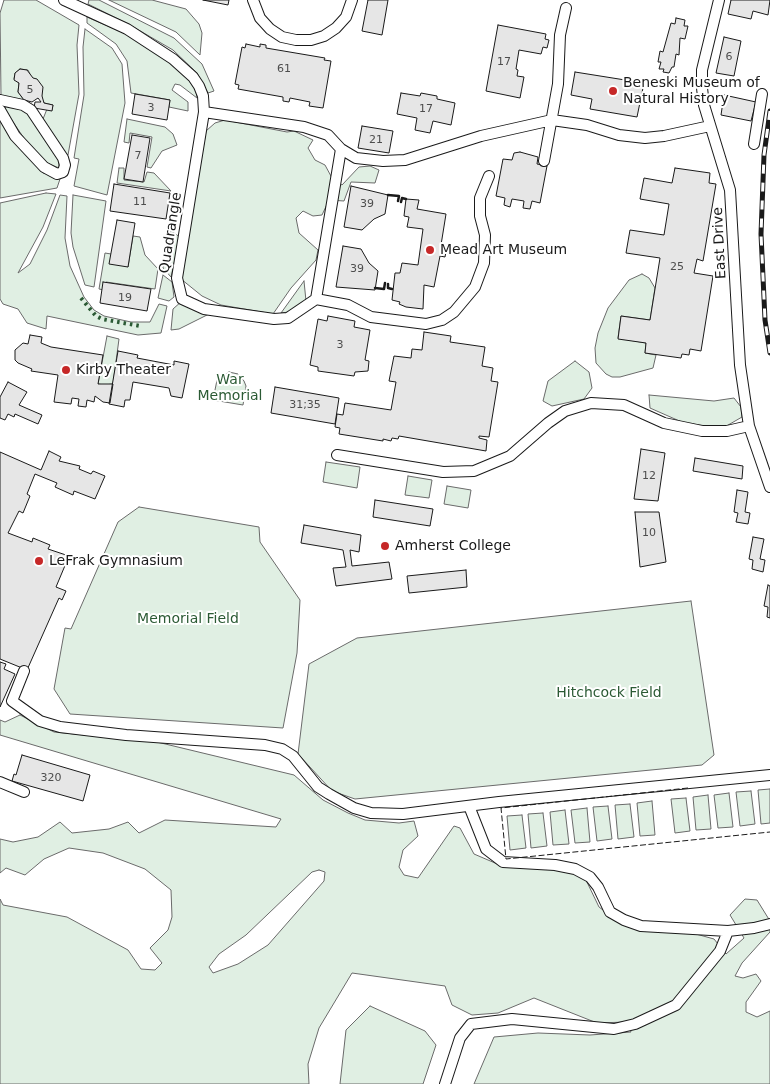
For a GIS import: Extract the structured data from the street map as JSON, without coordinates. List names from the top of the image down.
{
  "streets": {
    "street": ["Quadrangle", "East Drive"]
  },
  "parks": ["War Memorial", "Memorial Field", "Hitchcock Field"],
  "places": [
    "Beneski Museum of Natural History",
    "Mead Art Museum",
    "Kirby Theater",
    "Amherst College",
    "LeFrak Gymnasium"
  ],
  "house_numbers": [
    "6",
    "17",
    "61",
    "5",
    "3",
    "17",
    "21",
    "7",
    "11",
    "39",
    "25",
    "39",
    "19",
    "3",
    "31;35",
    "12",
    "10",
    "320"
  ]
}
